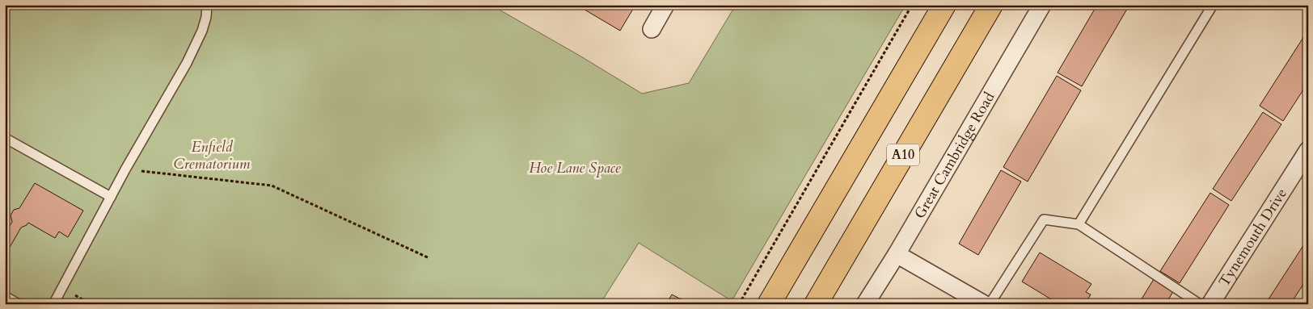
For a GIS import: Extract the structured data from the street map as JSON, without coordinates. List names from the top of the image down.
{
  "streets": {
    "highway": ["A10"],
    "street": ["Great Cambridge Road", "Tynemouth Drive"]
  },
  "parks": ["Enfield Crematorium", "Hoe Lane Space"]
}
